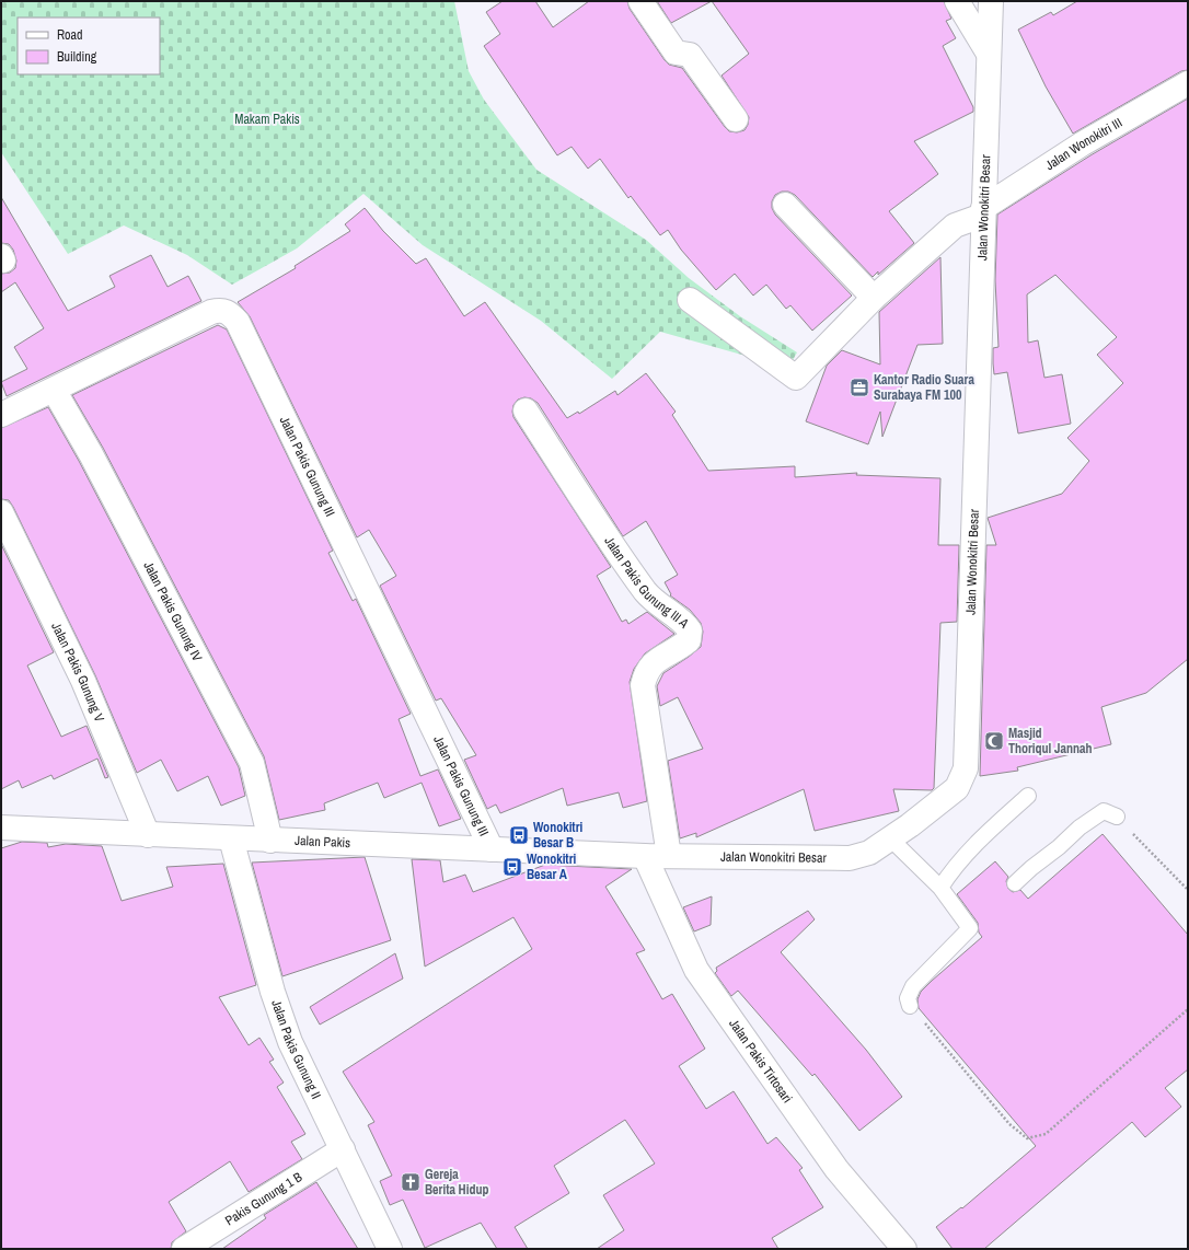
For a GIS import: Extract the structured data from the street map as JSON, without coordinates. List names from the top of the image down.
{
  "streets": {
    "street": [
      "Jalan Wonokitri III",
      "Jalan Wonokitri Besar",
      "Jalan Pakis Gunung III",
      "Jalan Pakis Gunung III A",
      "Jalan Pakis Gunung IV",
      "Jalan Pakis Gunung V",
      "Jalan Pakis",
      "Jalan Pakis Gunung II",
      "Jalan Pakis Tirtosari",
      "Pakis Gunung 1 B"
    ]
  },
  "crossings": [
    ["Jalan Wonokitri III", "Jalan Wonokitri Besar"],
    ["Jalan Wonokitri Besar", "Jalan Pakis Gunung III A"],
    ["Jalan Wonokitri Besar", "Jalan Pakis"],
    ["Jalan Wonokitri Besar", "Jalan Pakis Tirtosari"],
    ["Jalan Pakis Gunung III", "Jalan Pakis Gunung IV"],
    ["Jalan Pakis Gunung III", "Jalan Pakis"],
    ["Jalan Pakis Gunung IV", "Jalan Pakis"],
    ["Jalan Pakis Gunung V", "Jalan Pakis"],
    ["Jalan Pakis", "Jalan Pakis Gunung II"],
    ["Jalan Pakis", "Jalan Pakis Tirtosari"],
    ["Jalan Pakis Gunung II", "Pakis Gunung 1 B"]
  ],
  "parks": ["Makam Pakis"],
  "places": {
    "office": ["Kantor Radio Suara Surabaya FM 100"],
    "mosque": ["Masjid Thoriqul Jannah"],
    "bus stop": ["Wonokitri Besar B", "Wonokitri Besar A"],
    "church": ["Gereja Berita Hidup"]
  },
  "legend": ["Road", "Building"]
}
